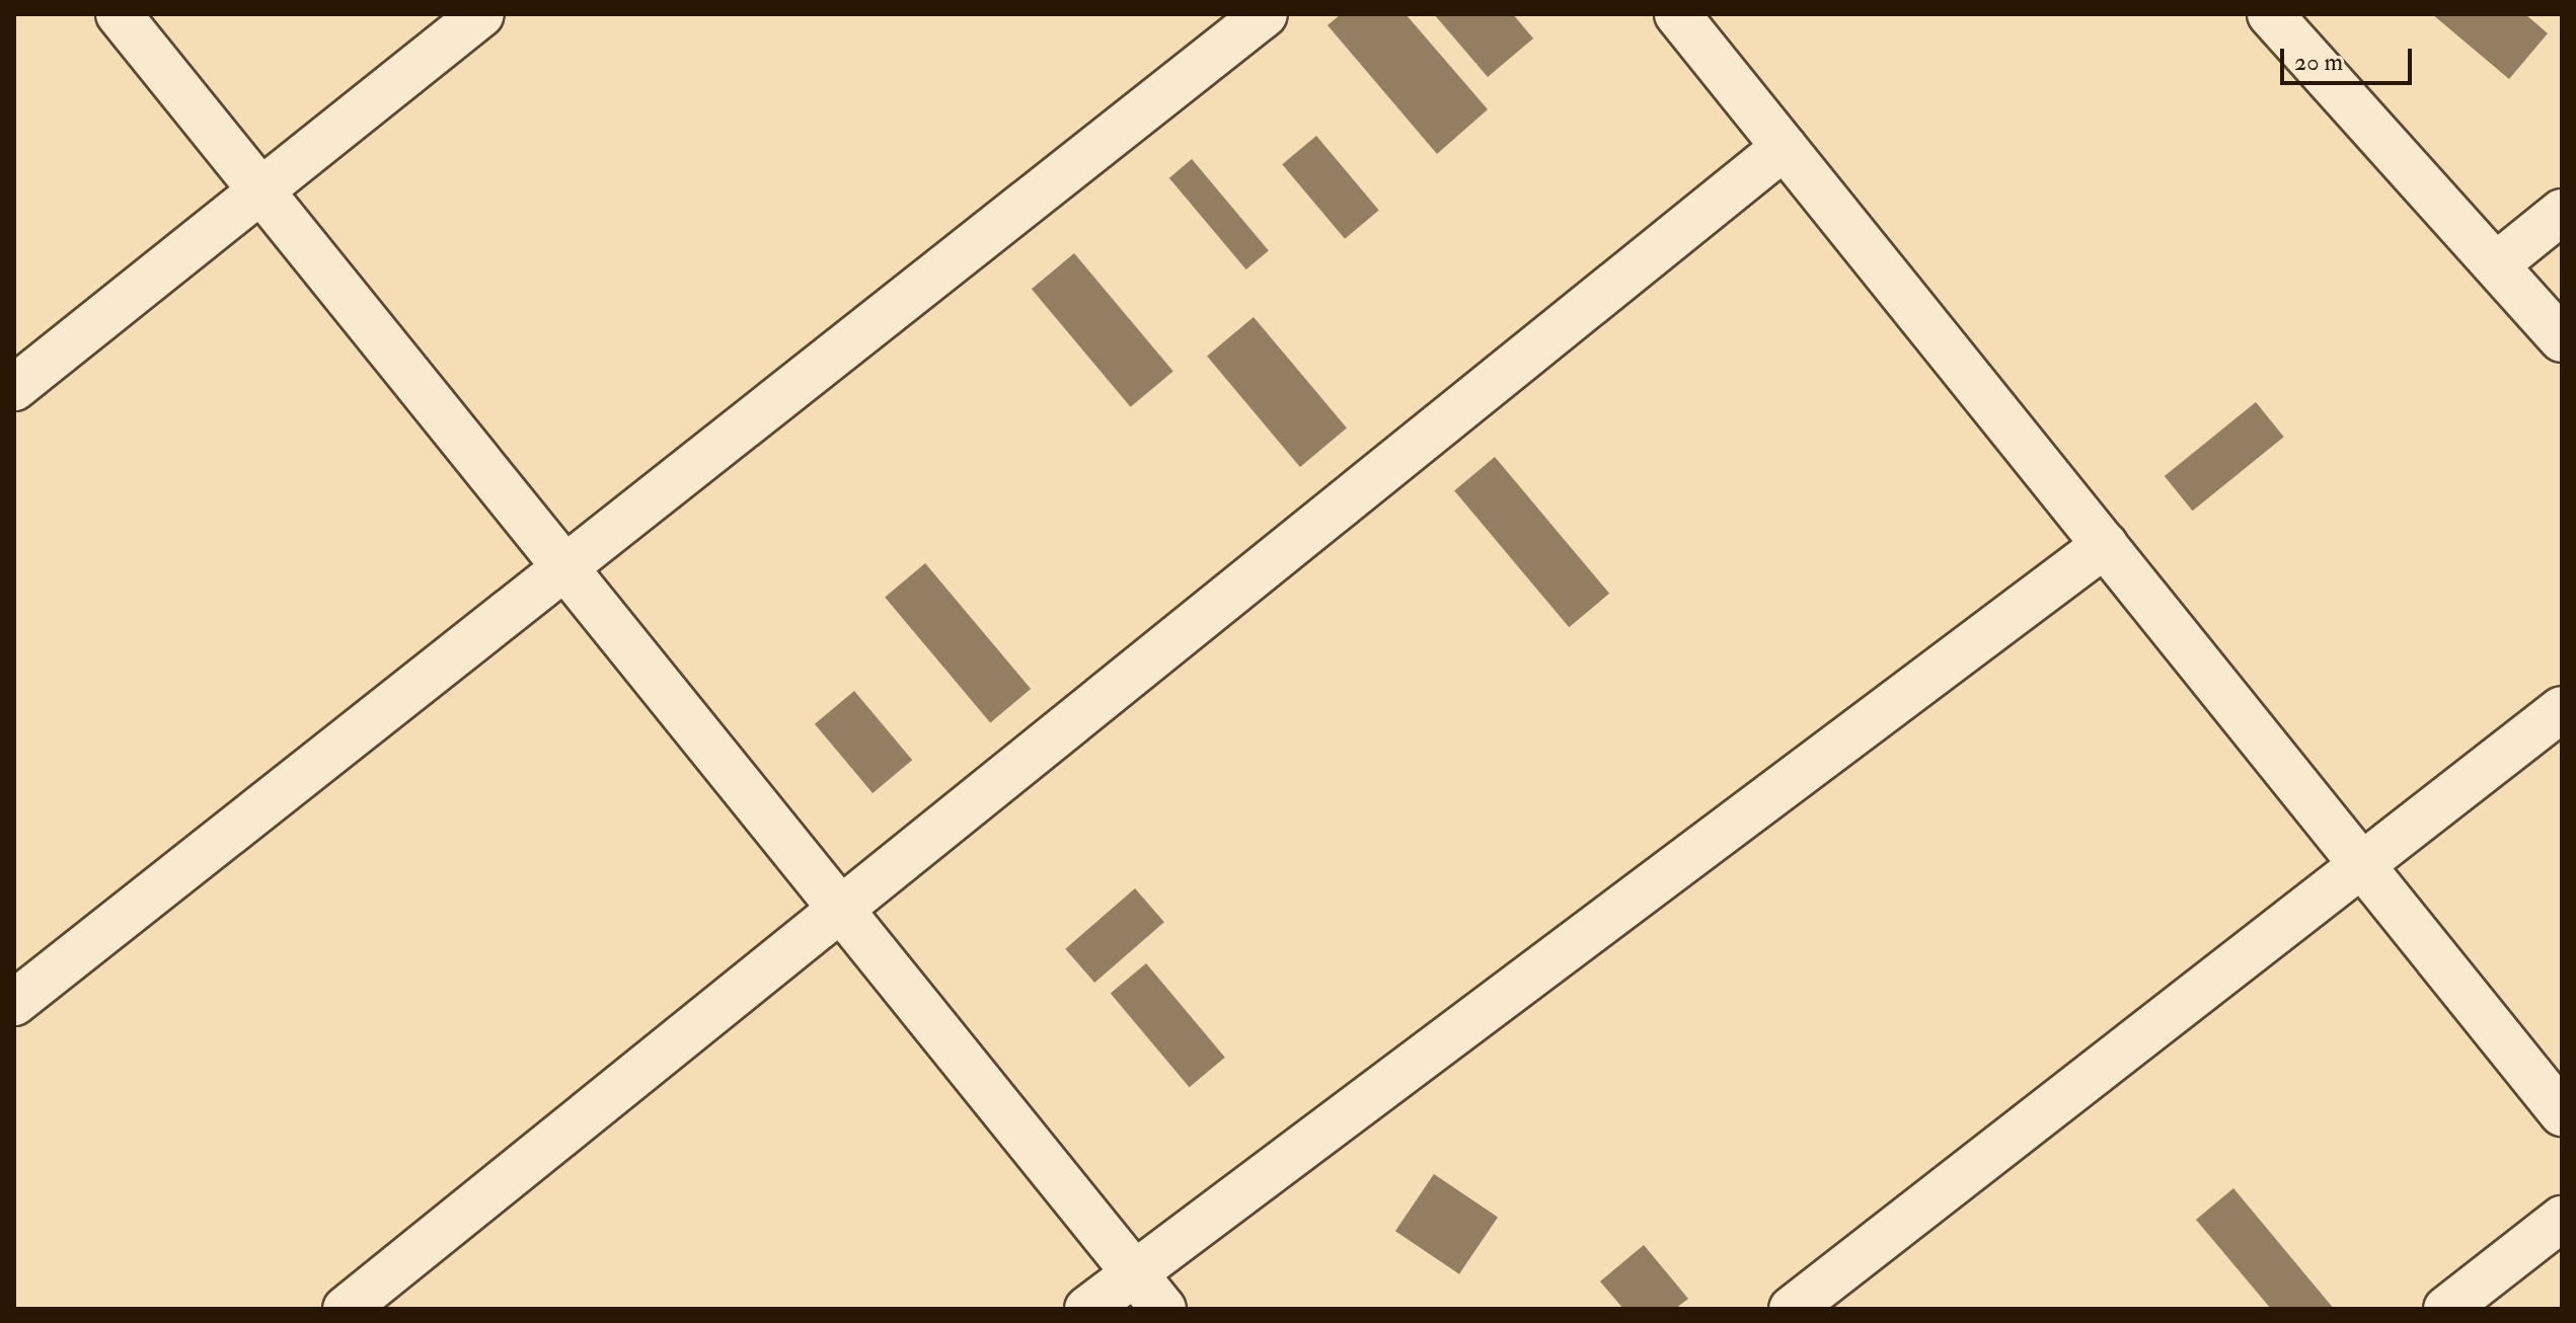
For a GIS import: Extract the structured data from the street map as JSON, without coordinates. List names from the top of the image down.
{
  "scale_bar": "20 m"
}
